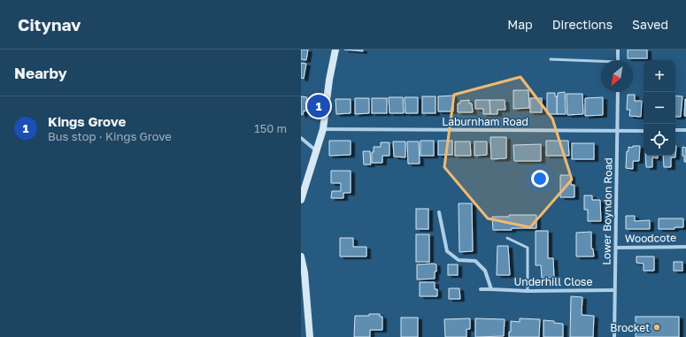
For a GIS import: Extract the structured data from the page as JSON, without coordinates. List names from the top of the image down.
{
  "streets": {
    "street": [
      "Laburnham Road",
      "Lower Boyndon Road",
      "Woodcote",
      "Underhill Close"
    ]
  },
  "crossings": [
    ["Laburnham Road", "Lower Boyndon Road"],
    ["Lower Boyndon Road", "Woodcote"],
    ["Lower Boyndon Road", "Underhill Close"]
  ],
  "places": ["Brocket"],
  "north": "bottom left",
  "page": {
    "header": "Citynav",
    "nav": ["Map", "Directions", "Saved"],
    "heading": "Nearby",
    "map_buttons": ["+", "−"],
    "pins": "1",
    "list": [
      {
        "mark": "1",
        "name": "Kings Grove",
        "note": "Bus stop · Kings Grove",
        "value": "150 m"
      }
    ]
  }
}
